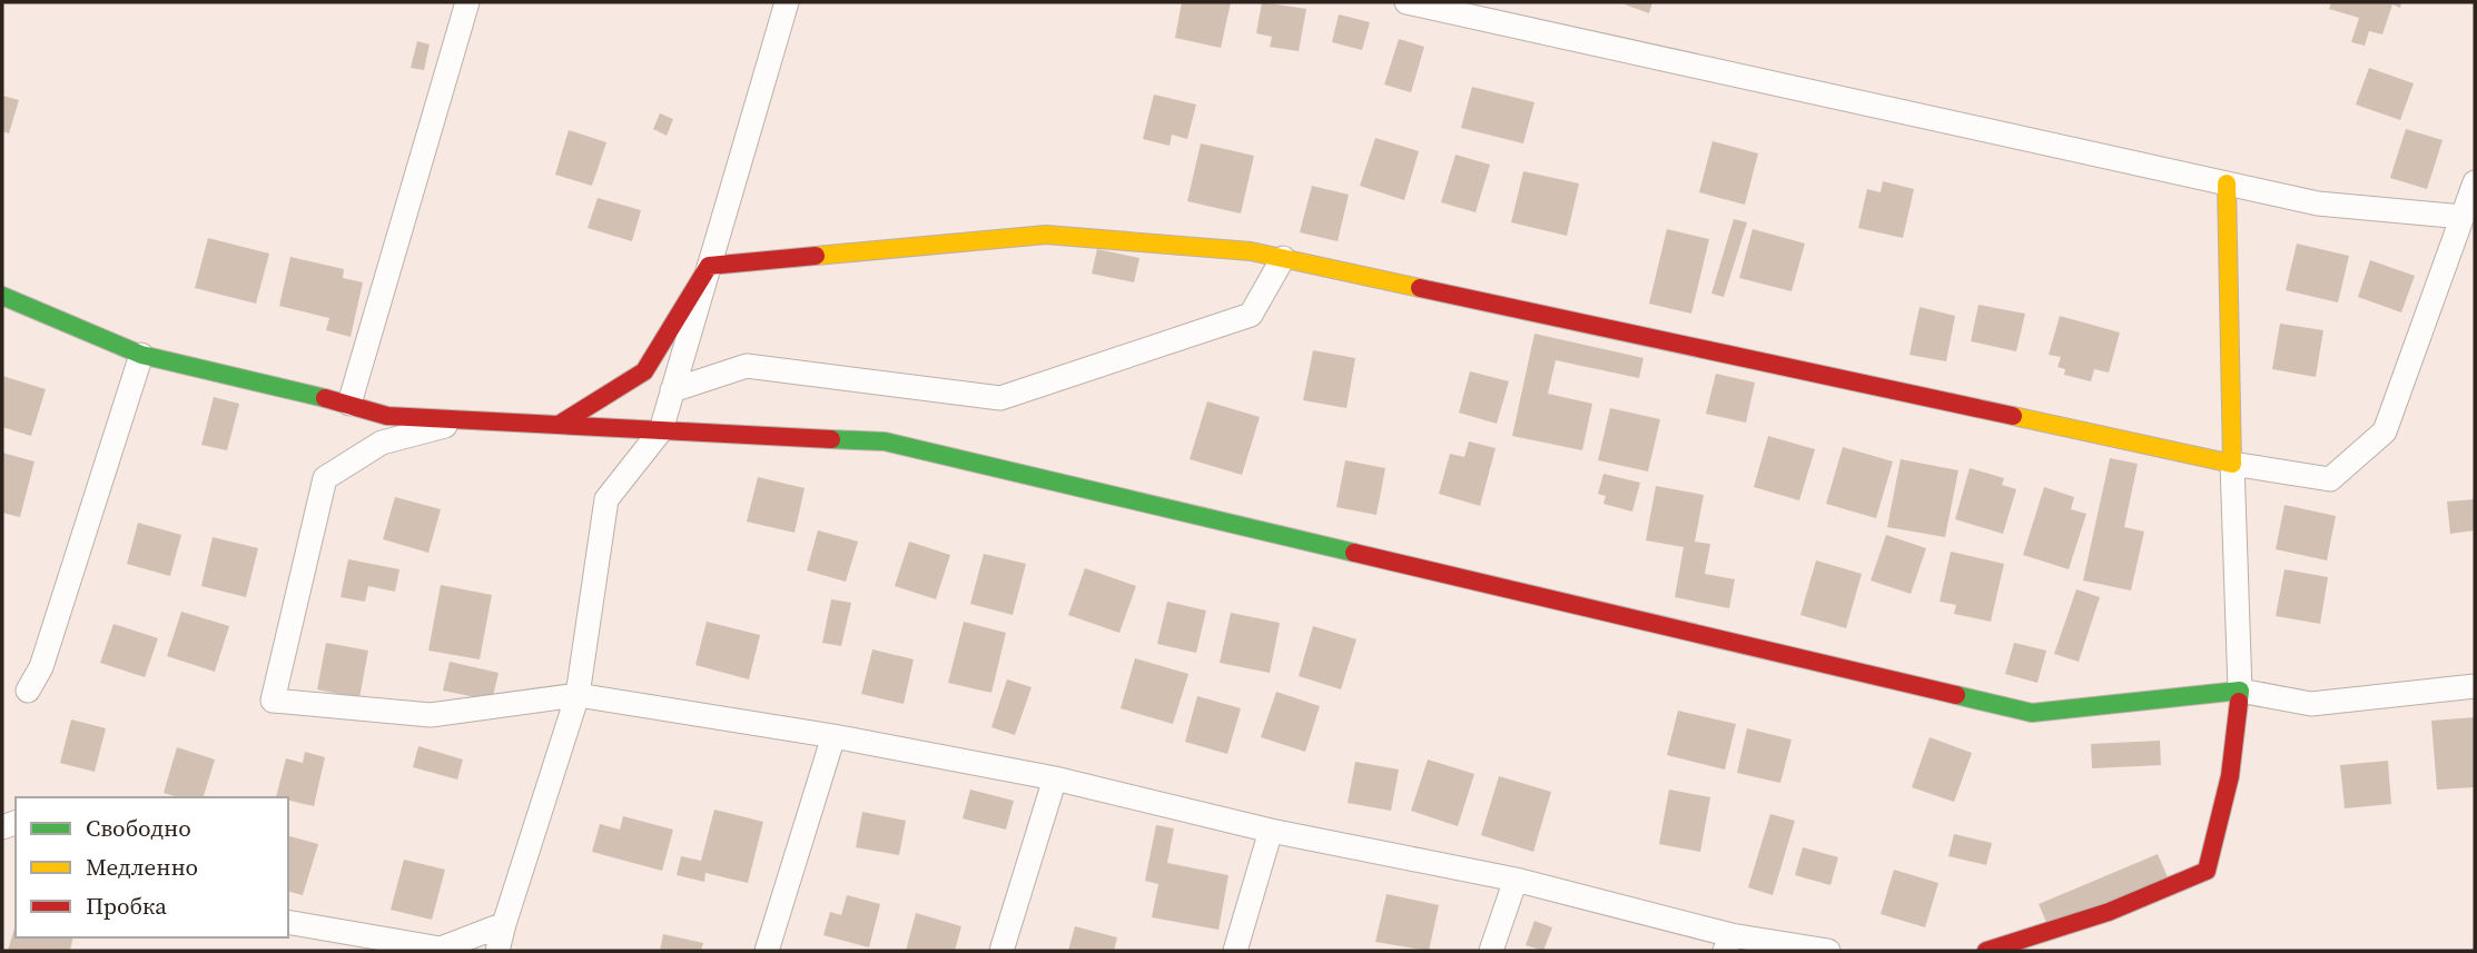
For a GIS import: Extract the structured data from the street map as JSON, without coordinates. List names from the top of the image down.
{
  "legend": ["Свободно", "Медленно", "Пробка"]
}
